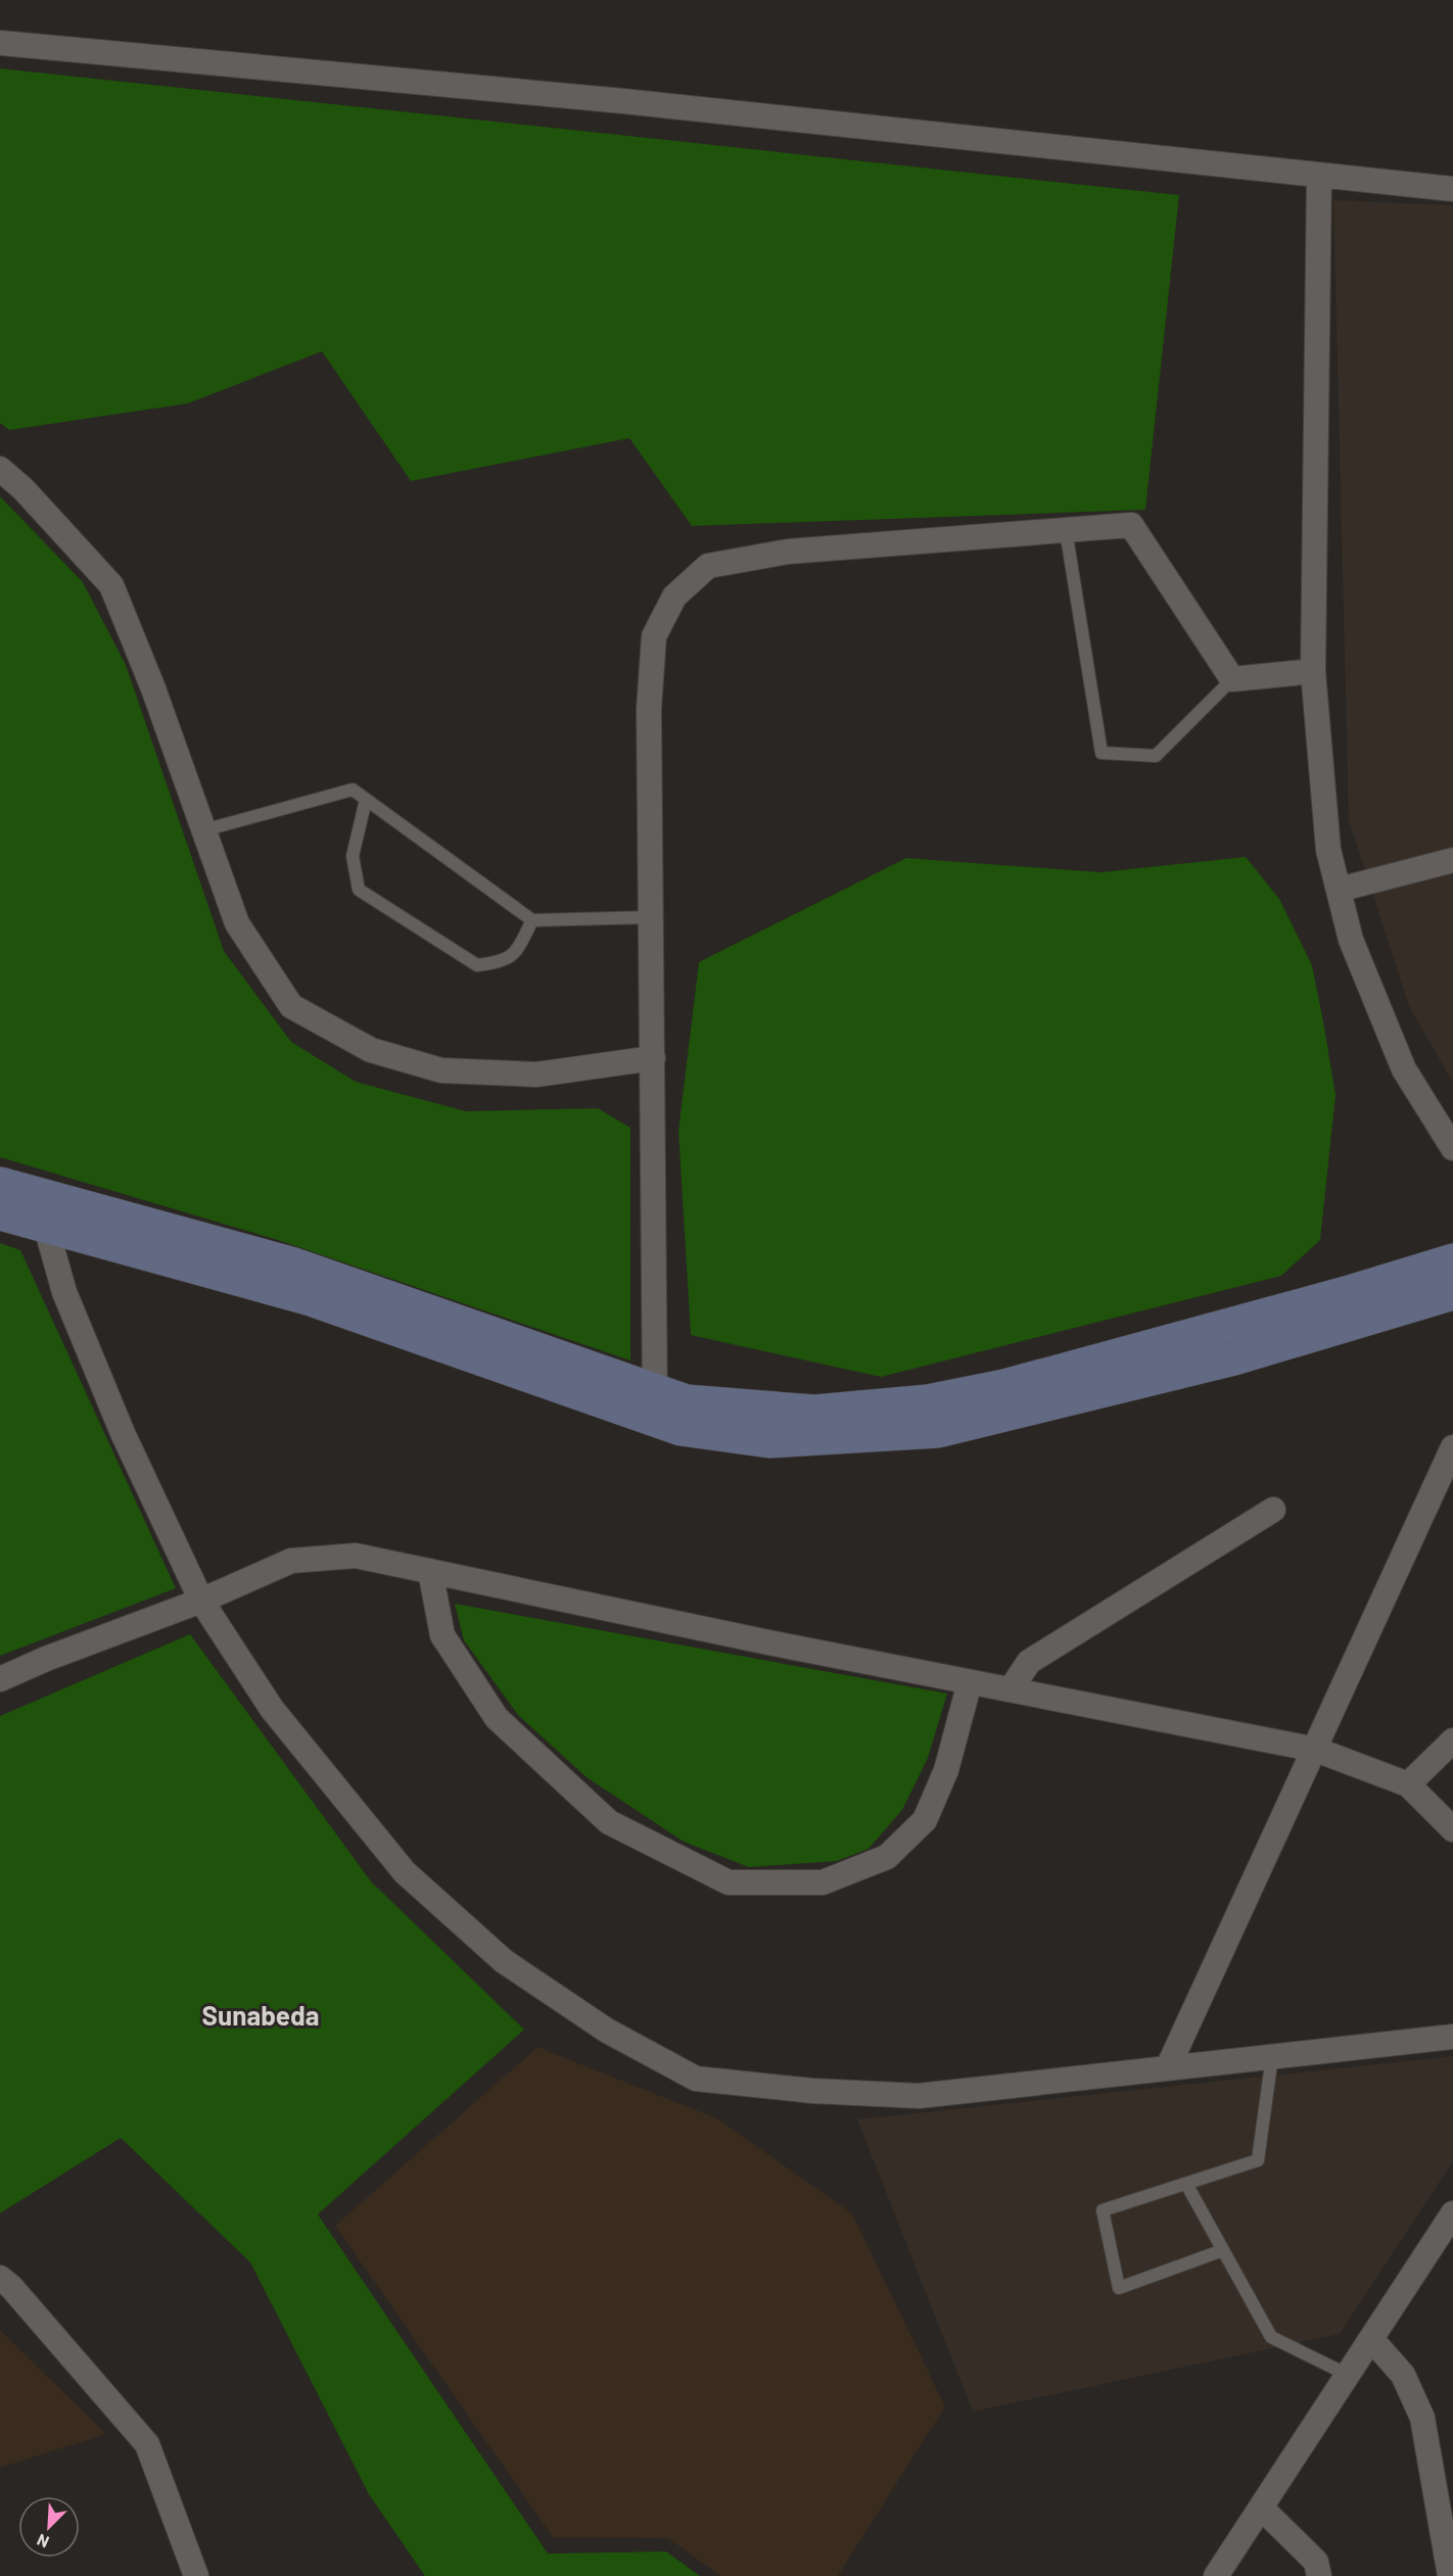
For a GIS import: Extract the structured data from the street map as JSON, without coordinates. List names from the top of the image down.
{
  "districts": ["Sunabeda"],
  "north": "bottom left"
}
